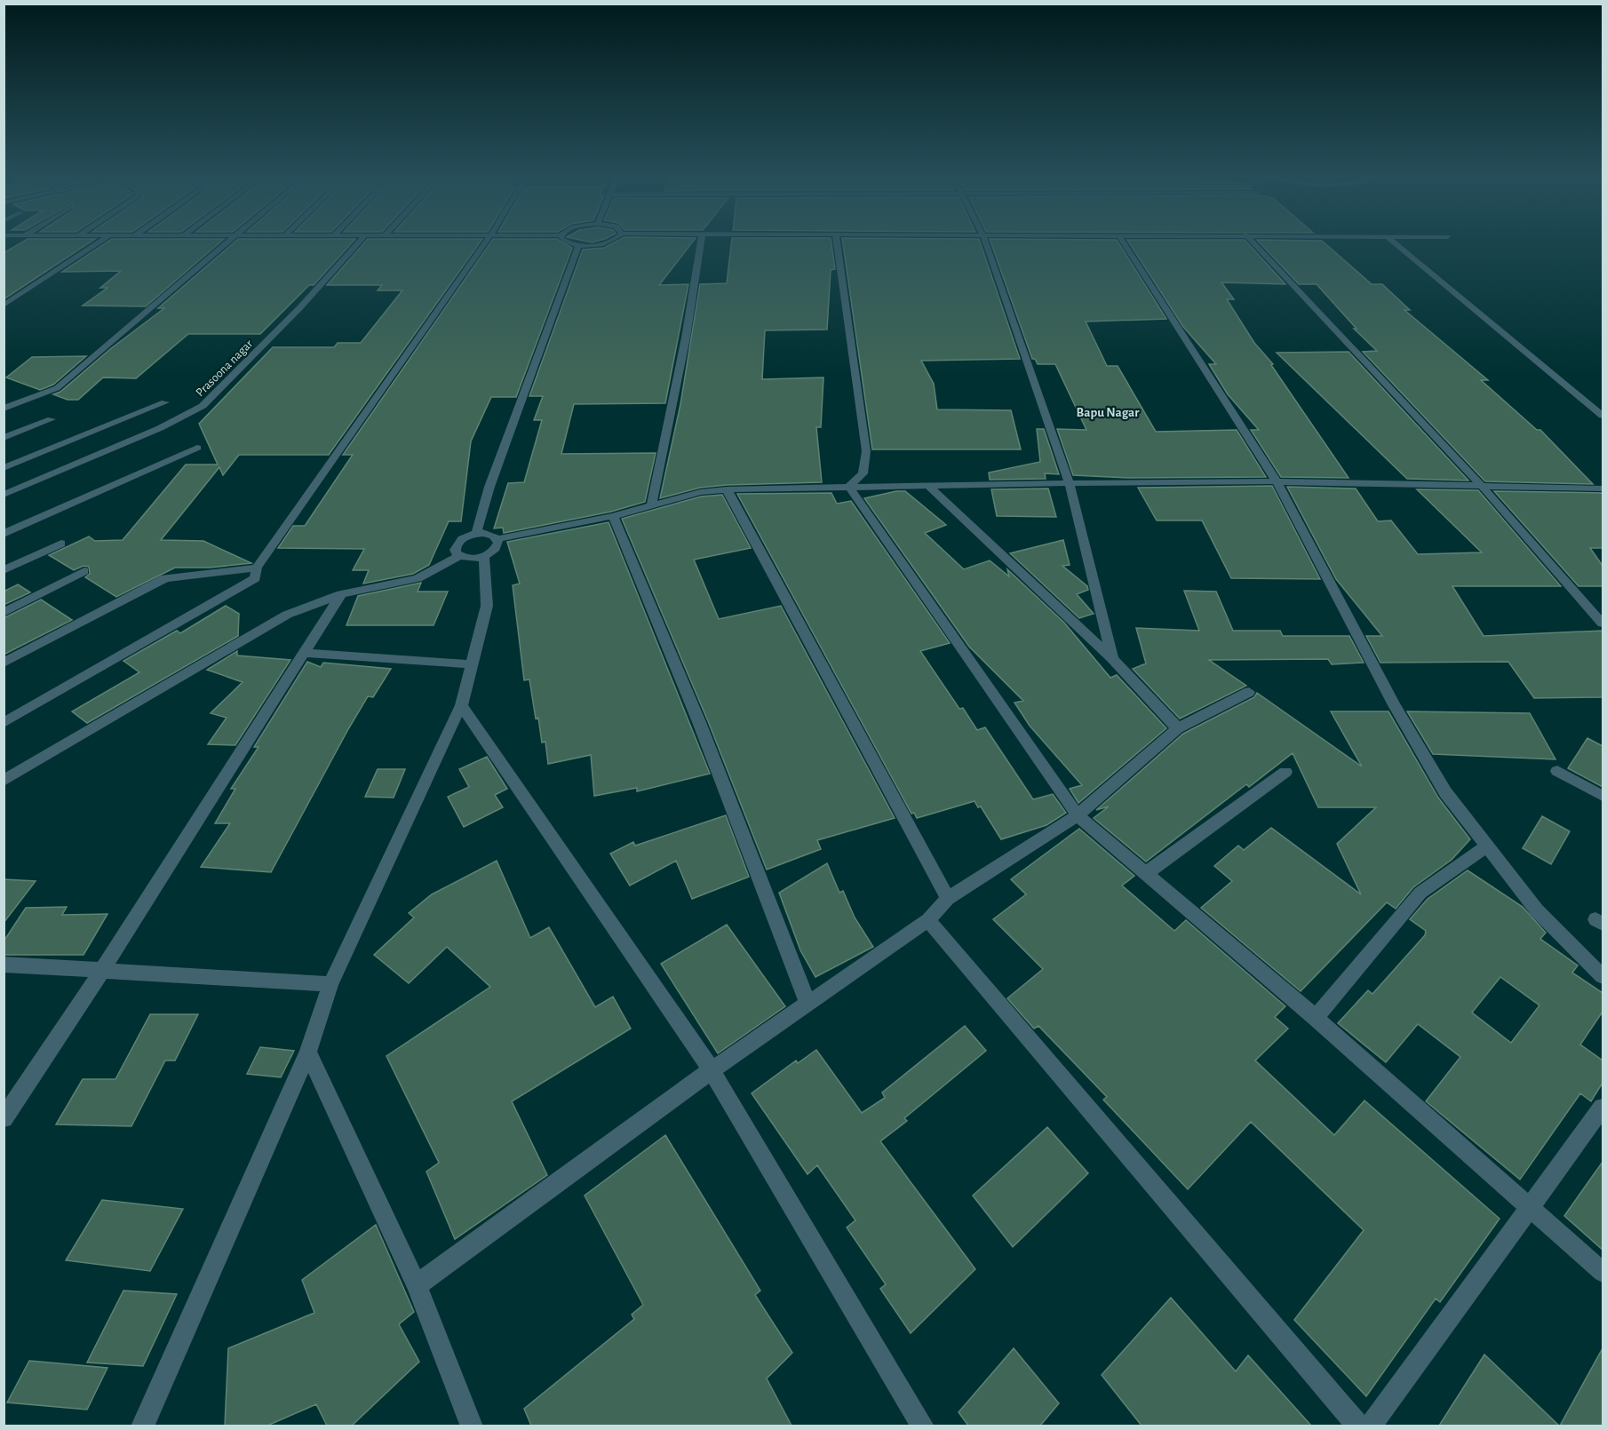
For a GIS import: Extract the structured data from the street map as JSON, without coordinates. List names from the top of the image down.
{
  "streets": {
    "street": ["Prasoona nagar"]
  },
  "districts": ["Bapu Nagar"]
}
